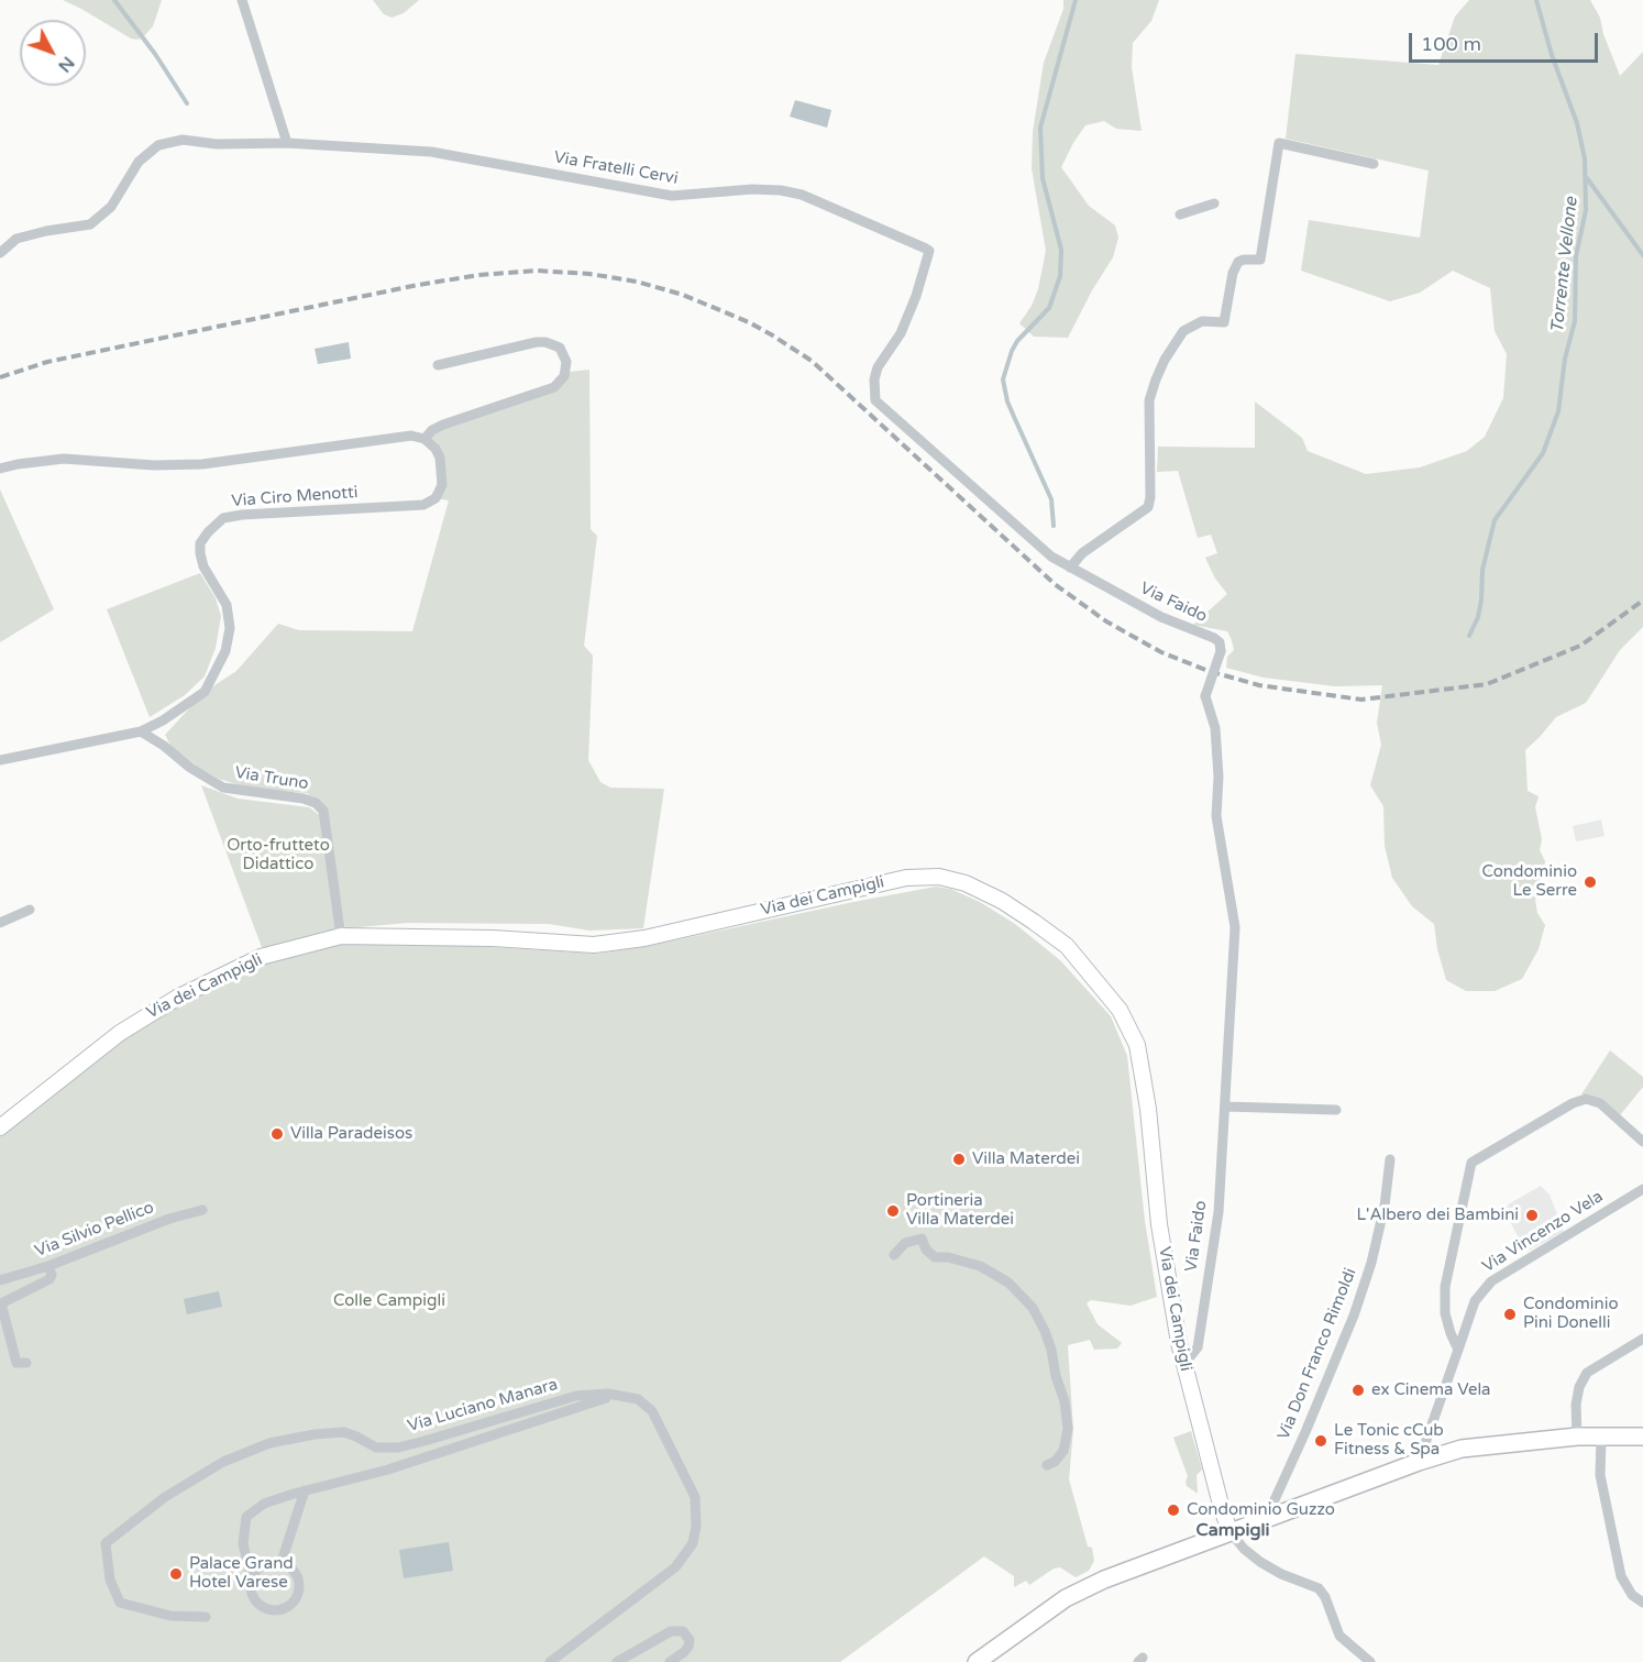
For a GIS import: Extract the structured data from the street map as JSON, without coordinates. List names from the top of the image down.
{
  "streets": {
    "street": [
      "Via Fratelli Cervi",
      "Via Ciro Menotti",
      "Via Faido",
      "Via Truno",
      "Via dei Campigli",
      "Via Silvio Pellico",
      "Via Vincenzo Vela",
      "Via Don Franco Rimoldi",
      "Via Luciano Manara"
    ]
  },
  "crossings": [
    ["Via Fratelli Cervi", "Via Faido"],
    ["Via Ciro Menotti", "Via Truno"],
    ["Via Faido", "Via dei Campigli"],
    ["Via Truno", "Via dei Campigli"]
  ],
  "districts": ["Campigli"],
  "water": ["Torrente Vellone"],
  "parks": ["Orto-frutteto Didattico", "Colle Campigli"],
  "places": [
    "Condominio Le Serre",
    "Villa Paradeisos",
    "Villa Materdei",
    "Portineria Villa Materdei",
    "L'Albero dei Bambini",
    "Condominio Pini Donelli",
    "ex Cinema Vela",
    "Le Tonic cCub Fitness & Spa",
    "Condominio Guzzo",
    "Palace Grand Hotel Varese"
  ],
  "scale_bar": "100 m",
  "north": "bottom right"
}
